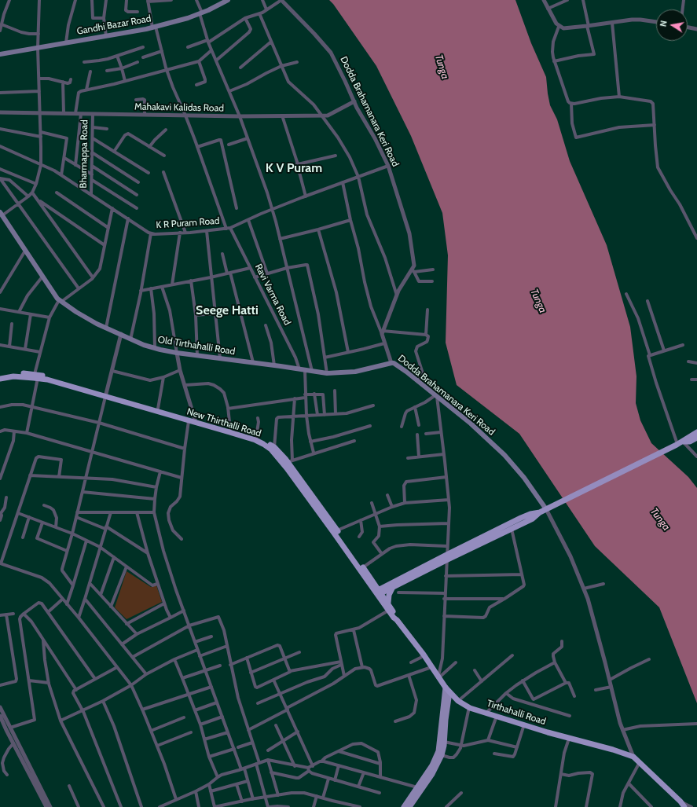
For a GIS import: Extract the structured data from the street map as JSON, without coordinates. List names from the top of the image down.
{
  "streets": {
    "highway": ["New Thirthalli Road", "Tirthahalli Road"],
    "main road": ["Gandhi Bazar Road", "Dodda Brahamanara Keri Road", "Old Tirthahalli Road"],
    "street": [
      "Mahakavi Kalidas Road",
      "Bharmappa Road",
      "K R Puram Road",
      "Ravi Varma Road"
    ]
  },
  "crossings": [
    ["Mahakavi Kalidas Road", "Dodda Brahamanara Keri Road"],
    ["Mahakavi Kalidas Road", "Bharmappa Road"],
    ["Dodda Brahamanara Keri Road", "K R Puram Road"],
    ["Dodda Brahamanara Keri Road", "Old Tirthahalli Road"],
    ["Bharmappa Road", "K R Puram Road"],
    ["K R Puram Road", "Ravi Varma Road"],
    ["Ravi Varma Road", "Old Tirthahalli Road"],
    ["New Thirthalli Road", "Tirthahalli Road"]
  ],
  "districts": ["K V Puram", "Seege Hatti"],
  "water": ["Tunga"],
  "north": "left"
}
